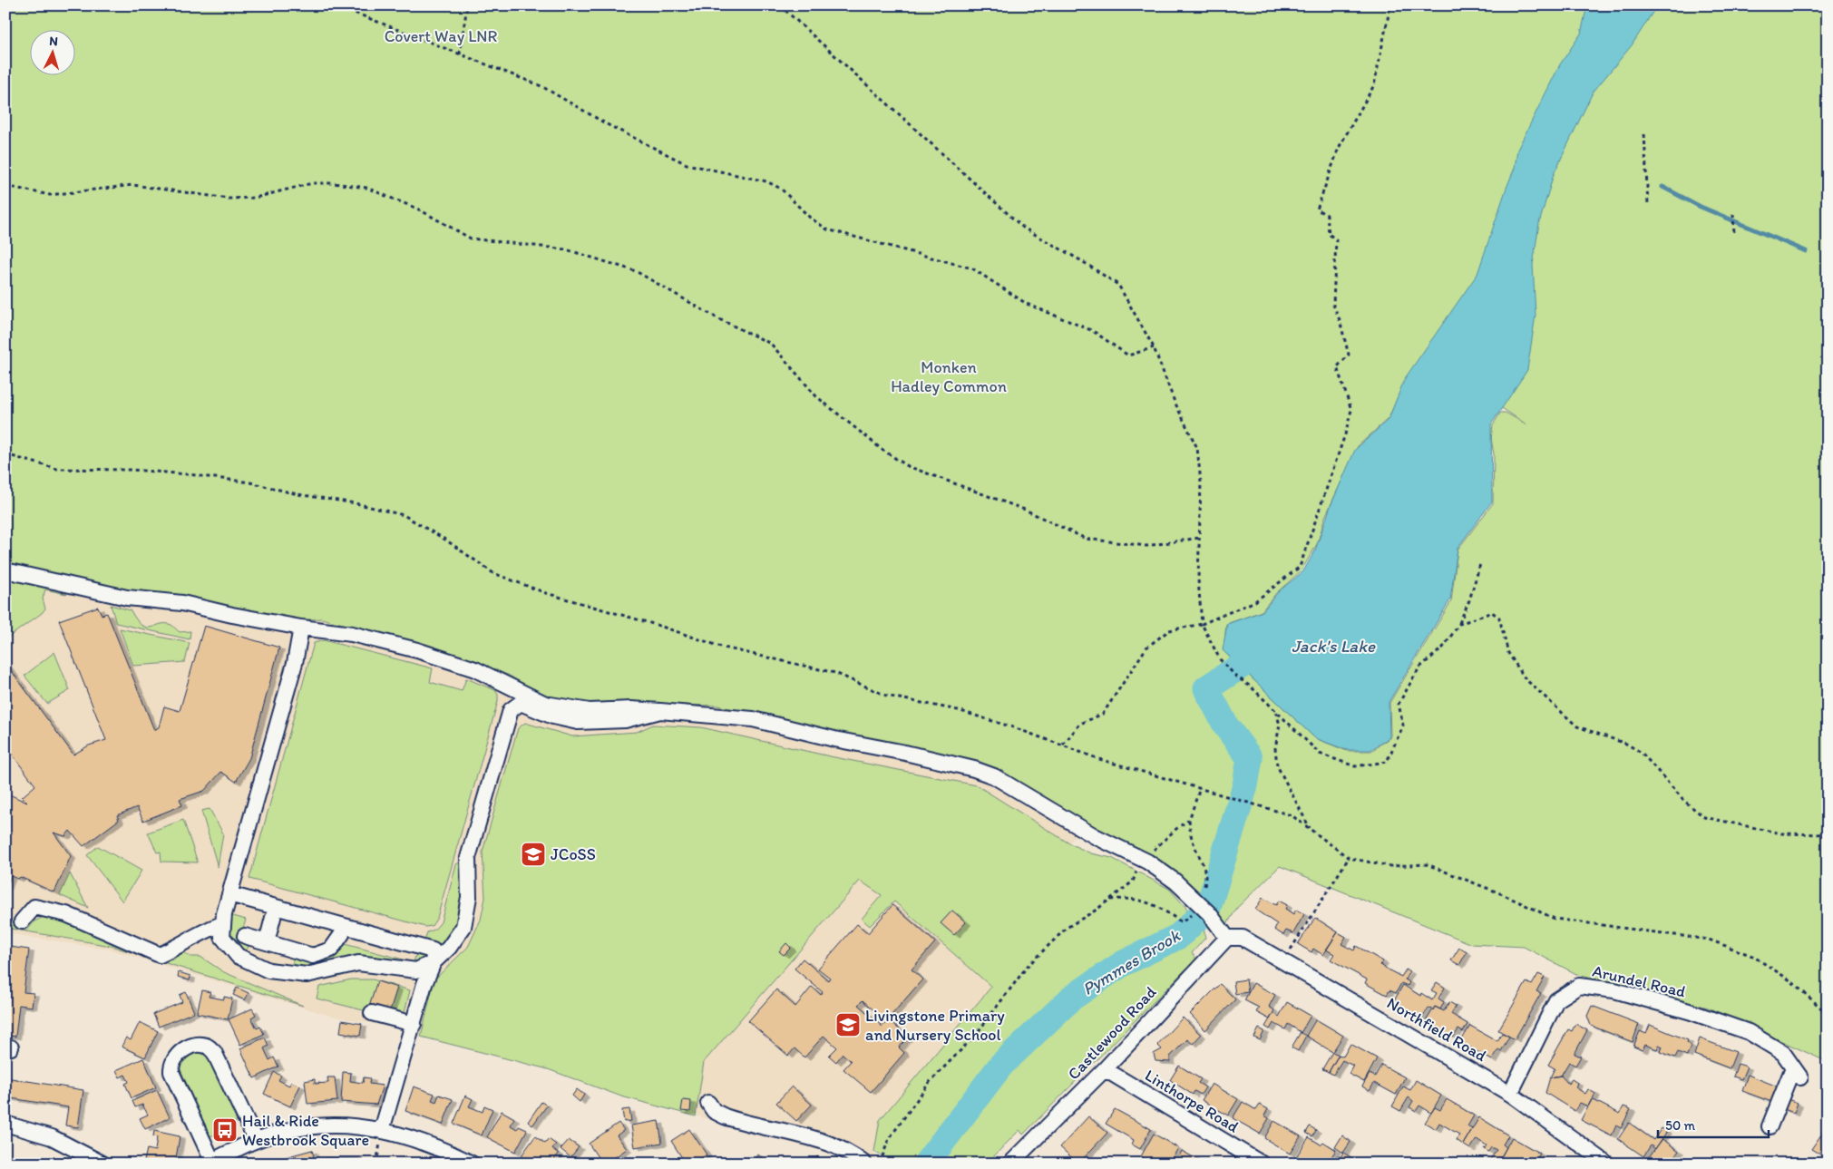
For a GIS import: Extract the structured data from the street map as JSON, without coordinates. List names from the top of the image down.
{
  "streets": {
    "street": [
      "Arundel Road",
      "Northfield Road",
      "Castlewood Road",
      "Linthorpe Road"
    ]
  },
  "crossings": [
    ["Arundel Road", "Northfield Road"],
    ["Northfield Road", "Castlewood Road"],
    ["Castlewood Road", "Linthorpe Road"]
  ],
  "water": ["Jack's Lake", "Pymmes Brook"],
  "parks": ["Covert Way LNR", "Monken Hadley Common"],
  "places": {
    "school or university": ["JCoSS", "Livingstone Primary and Nursery School"],
    "bus stop": ["Hail & Ride Westbrook Square"]
  },
  "scale_bar": "50 m",
  "north": "top"
}
